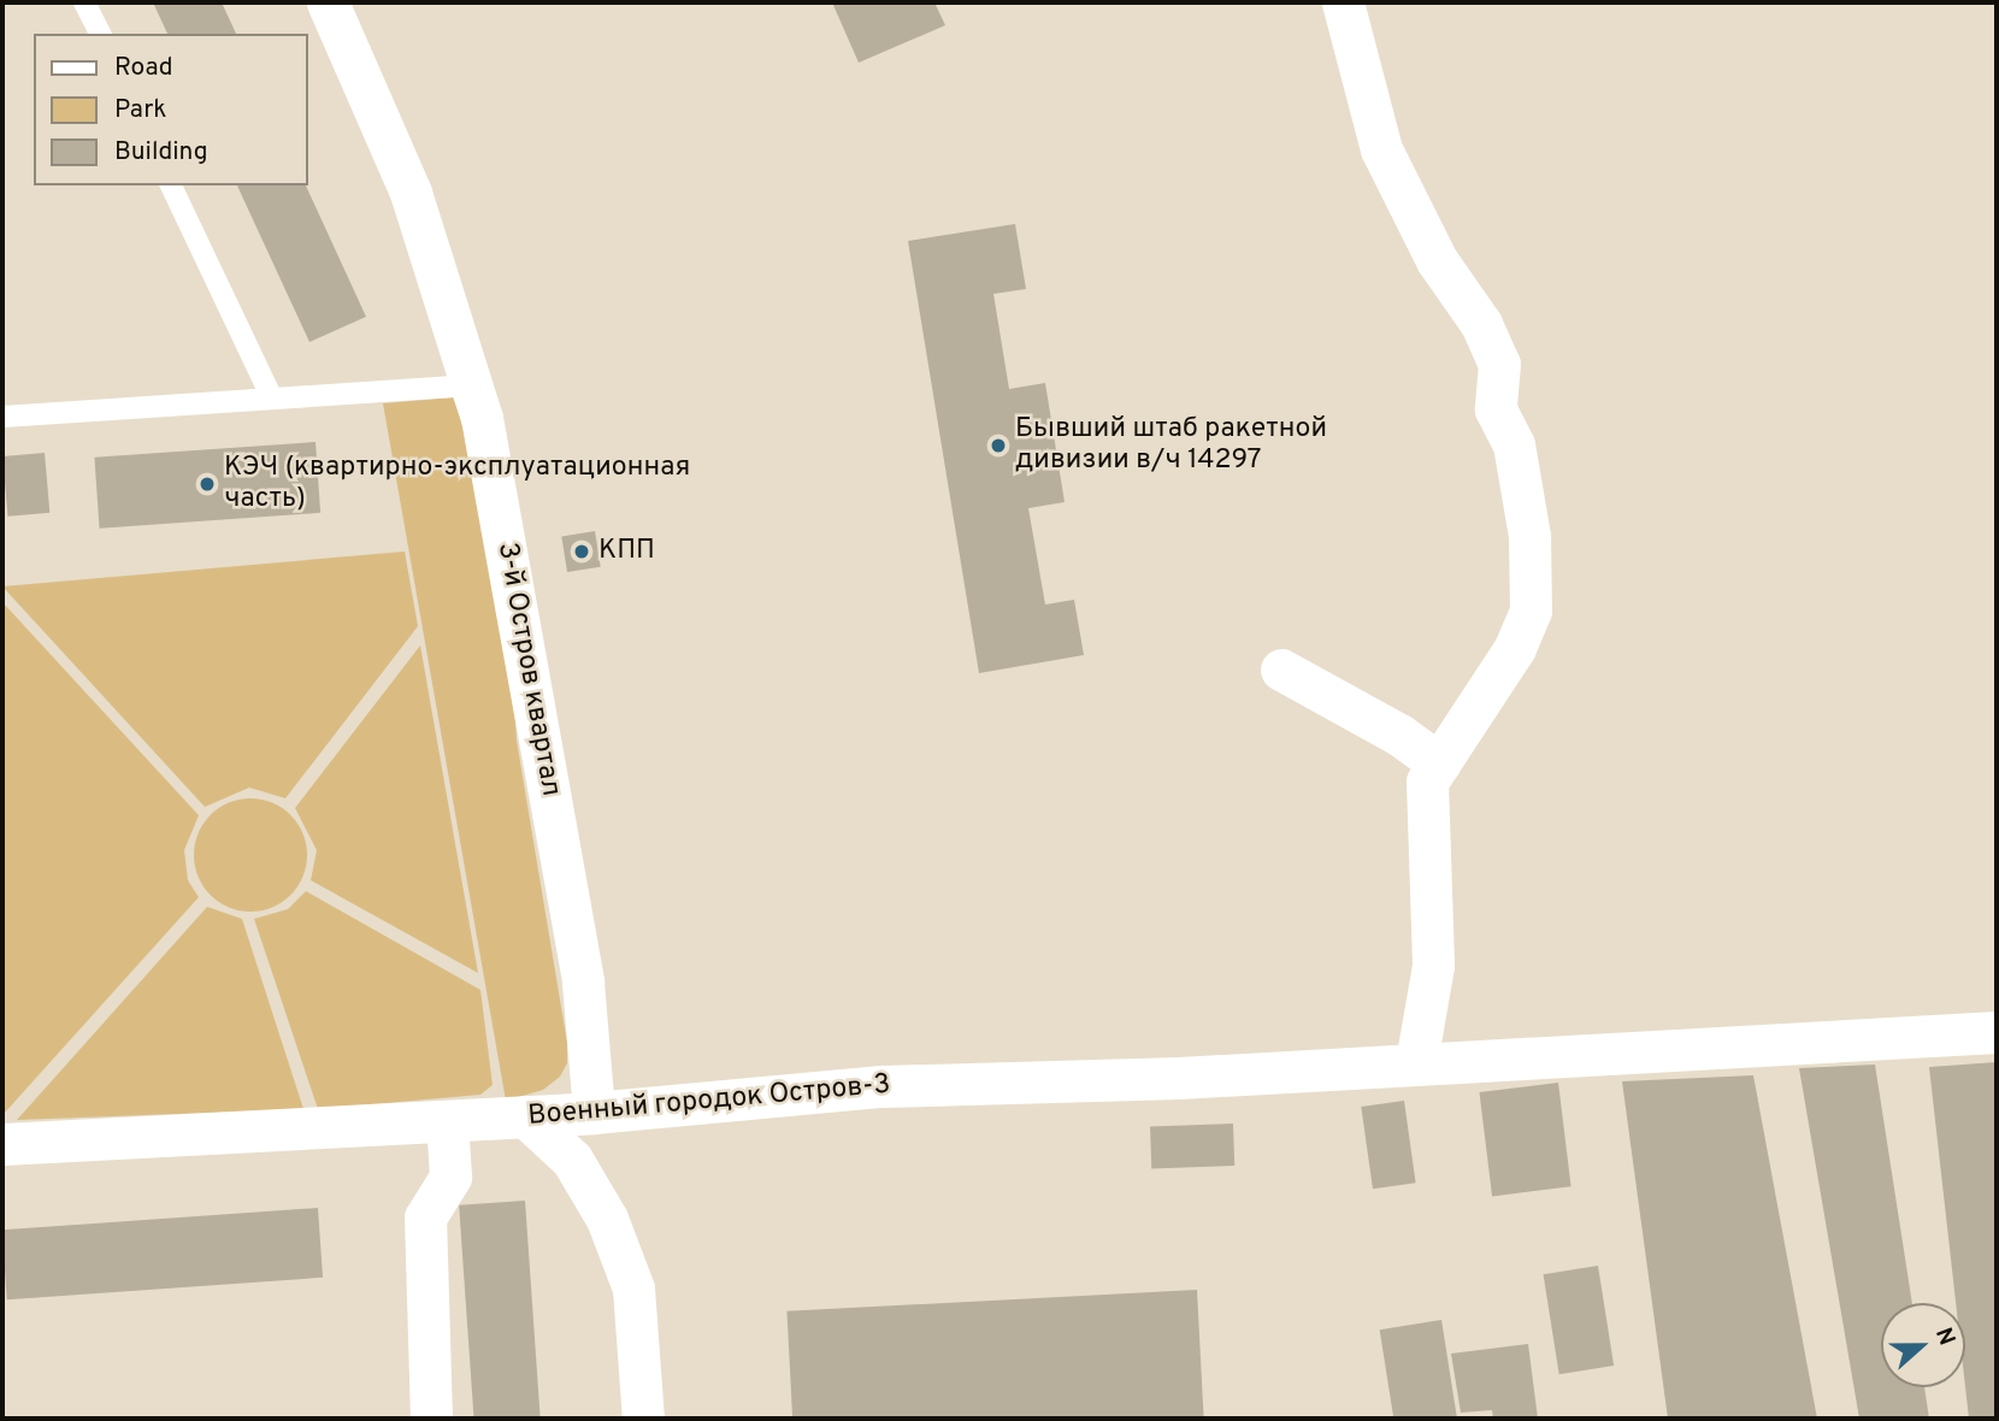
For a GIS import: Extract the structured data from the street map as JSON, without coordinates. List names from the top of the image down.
{
  "streets": {
    "street": ["3-й Остров квартал", "Военный городок Остров-3"]
  },
  "crossings": [
    ["3-й Остров квартал", "Военный городок Остров-3"]
  ],
  "places": ["Бывший штаб ракетной дивизии в/ч 14297", "КЭЧ (квартирно-эксплуатационная часть)", "КПП"],
  "legend": ["Road", "Park", "Building"],
  "north": "right"
}
